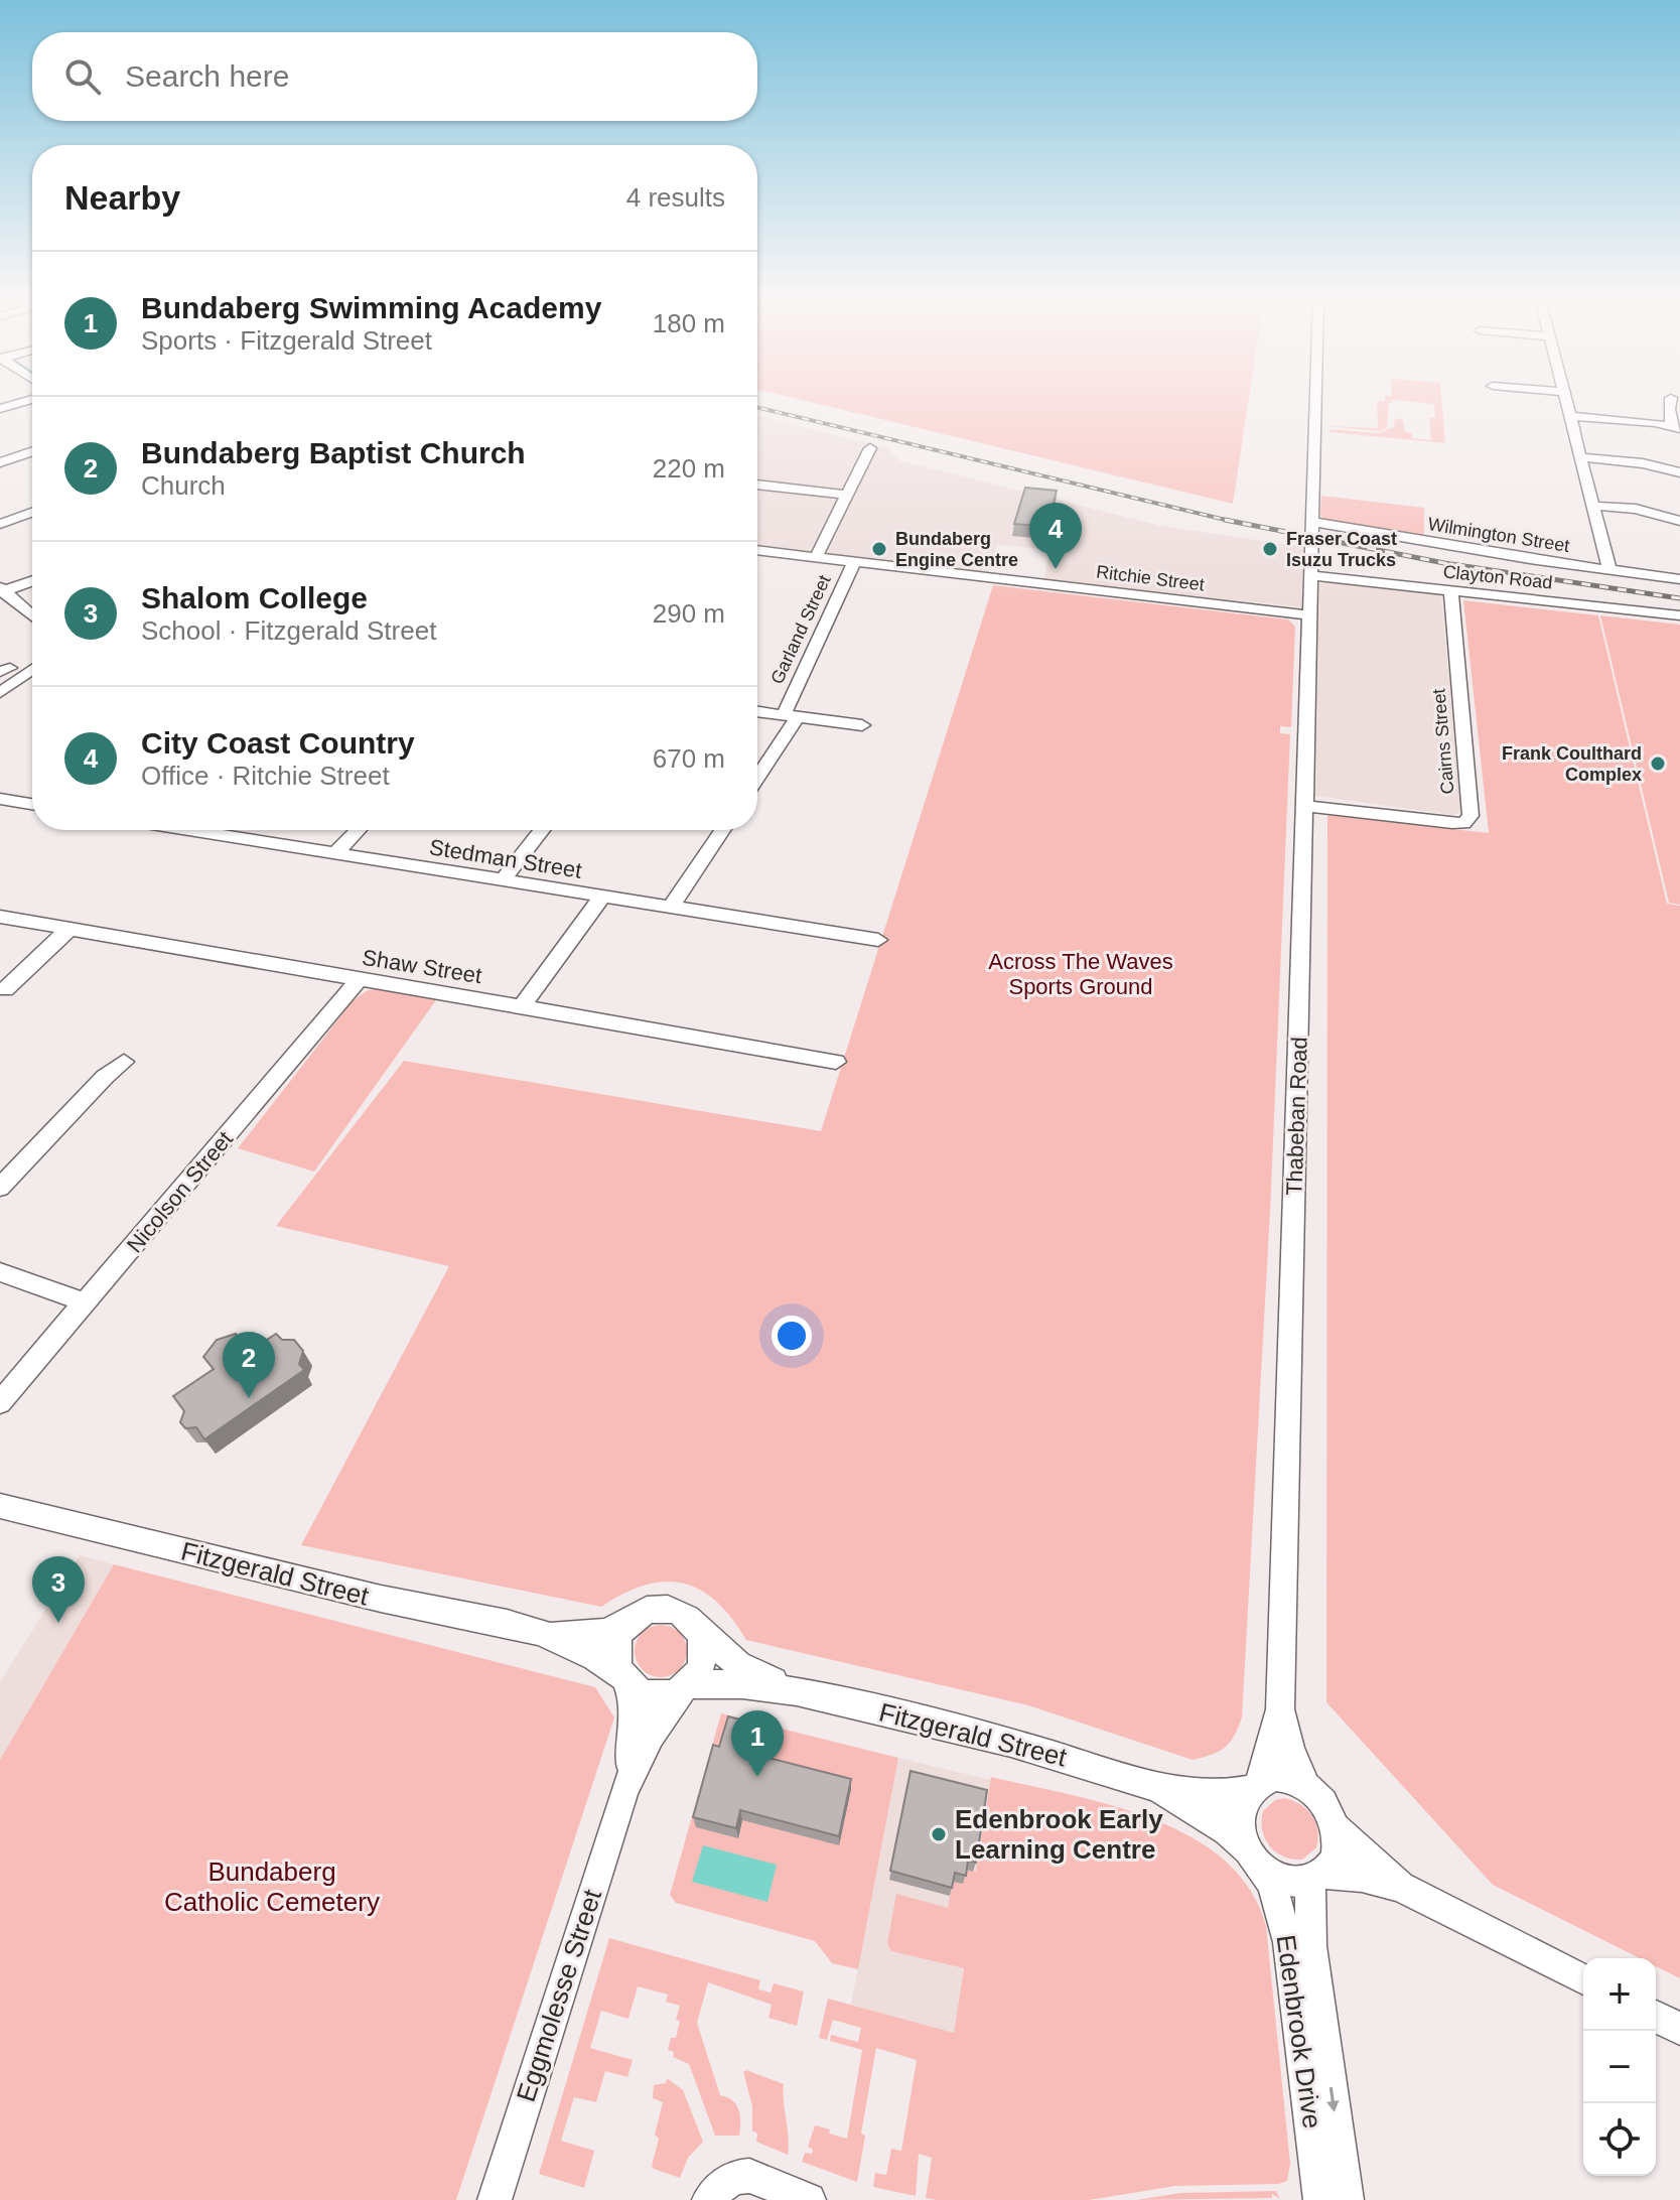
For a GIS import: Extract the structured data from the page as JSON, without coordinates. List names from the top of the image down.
{
  "streets": {
    "street": [
      "Wilmington Street",
      "Clayton Road",
      "Ritchie Street",
      "Garland Street",
      "Cairns Street",
      "Stedman Street",
      "Shaw Street",
      "Thabeban Road",
      "Nicolson Street",
      "Fitzgerald Street",
      "Eggmolesse Street",
      "Edenbrook Drive"
    ]
  },
  "crossings": [
    ["Wilmington Street", "Thabeban Road"],
    ["Clayton Road", "Cairns Street"],
    ["Clayton Road", "Thabeban Road"],
    ["Ritchie Street", "Garland Street"],
    ["Ritchie Street", "Thabeban Road"],
    ["Cairns Street", "Thabeban Road"],
    ["Shaw Street", "Nicolson Street"],
    ["Thabeban Road", "Fitzgerald Street"],
    ["Thabeban Road", "Edenbrook Drive"],
    ["Fitzgerald Street", "Edenbrook Drive"]
  ],
  "parks": ["Across The Waves Sports Ground", "Bundaberg Catholic Cemetery"],
  "places": [
    "Bundaberg Engine Centre",
    "Fraser Coast Isuzu Trucks",
    "Frank Coulthard Complex",
    "Edenbrook Early Learning Centre"
  ],
  "page": {
    "search": "Search here",
    "heading": ["Nearby", "4 results"],
    "list": [
      {
        "mark": "1",
        "name": "Bundaberg Swimming Academy",
        "note": "Sports · Fitzgerald Street",
        "value": "180 m"
      },
      {
        "mark": "2",
        "name": "Bundaberg Baptist Church",
        "note": "Church",
        "value": "220 m"
      },
      {
        "mark": "3",
        "name": "Shalom College",
        "note": "School · Fitzgerald Street",
        "value": "290 m"
      },
      {
        "mark": "4",
        "name": "City Coast Country",
        "note": "Office · Ritchie Street",
        "value": "670 m"
      }
    ],
    "pins": [
      "4",
      "2",
      "3",
      "1"
    ],
    "map_buttons": ["+", "−"]
  }
}
